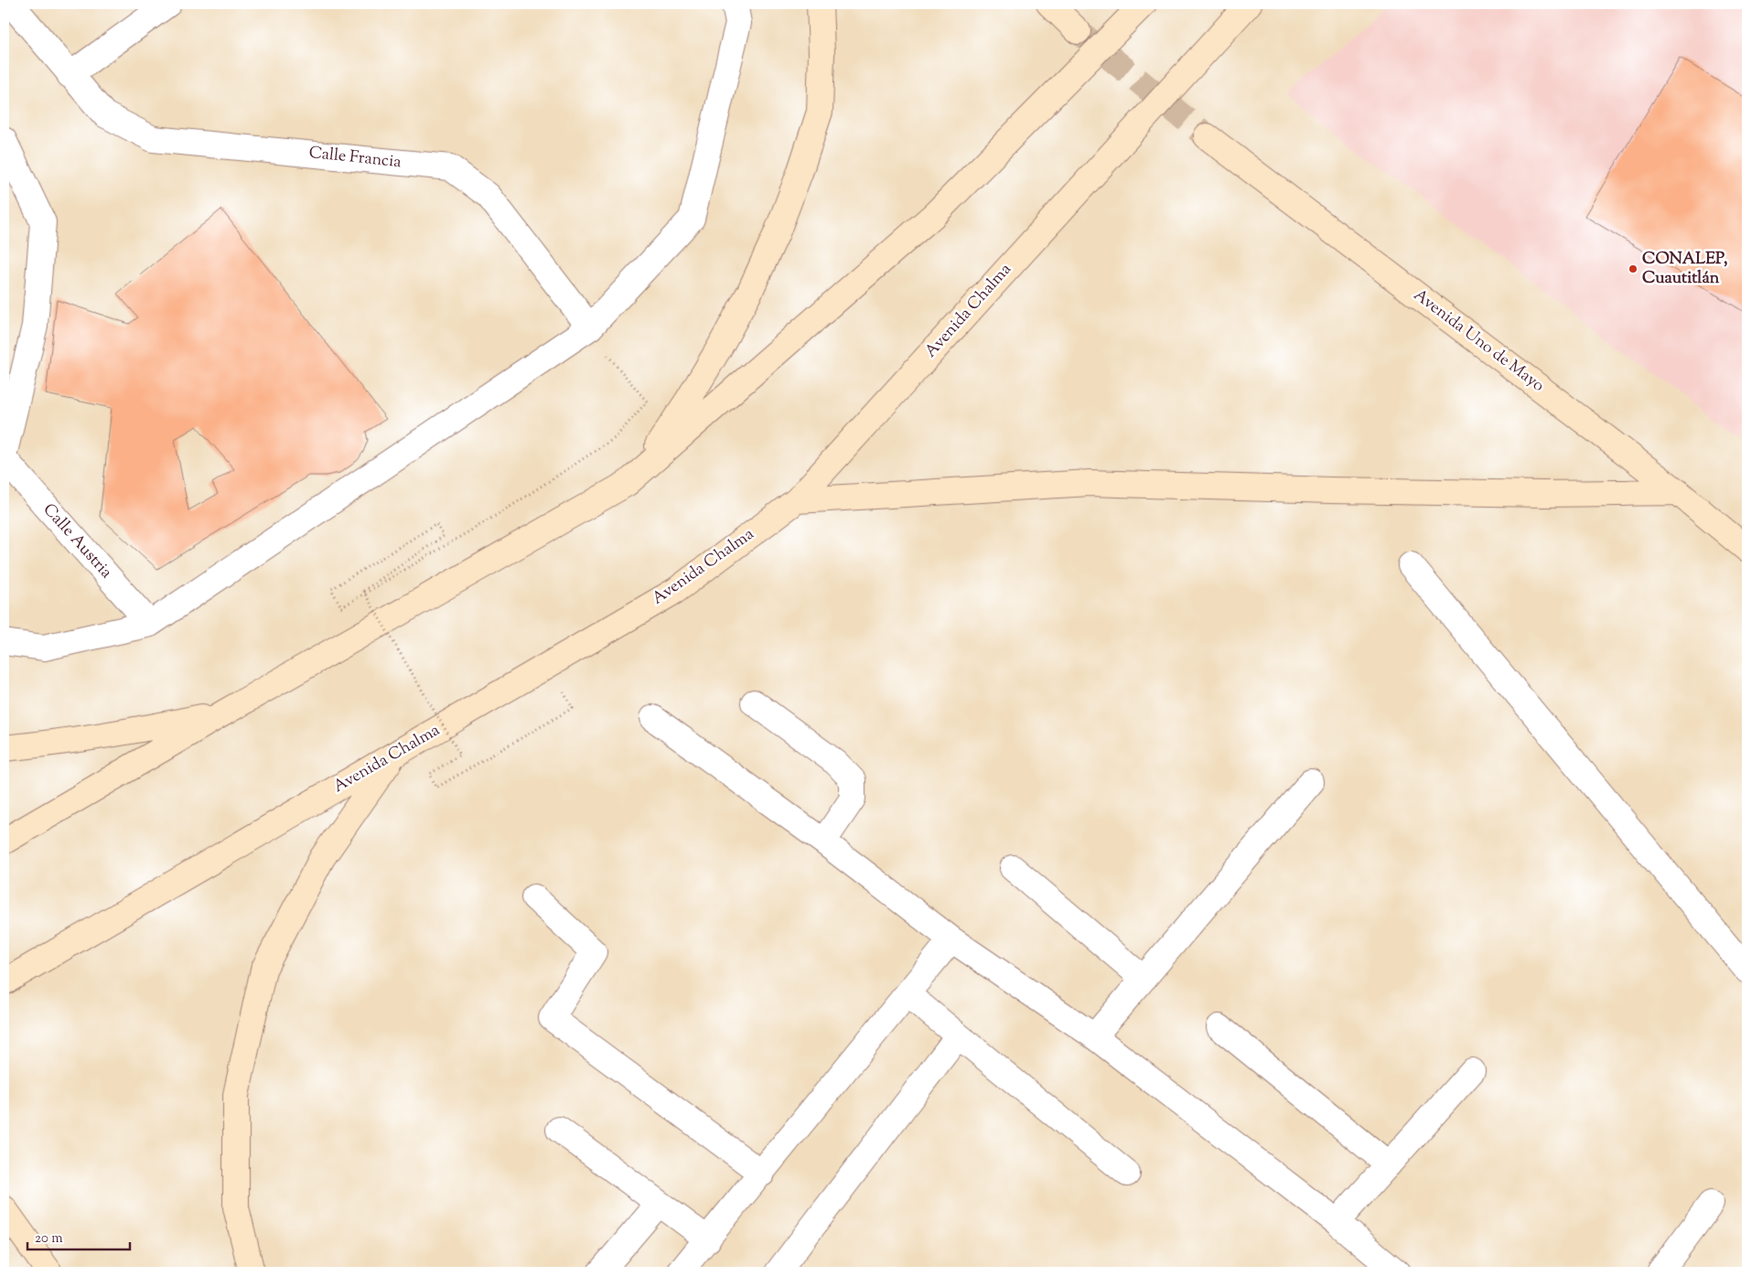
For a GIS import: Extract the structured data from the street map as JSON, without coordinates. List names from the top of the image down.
{
  "streets": {
    "main road": ["Avenida Chalma", "Avenida Uno de Mayo"],
    "street": ["Calle Francia", "Calle Austria"]
  },
  "places": ["CONALEP, Cuautitlán"],
  "scale_bar": "20 m"
}
